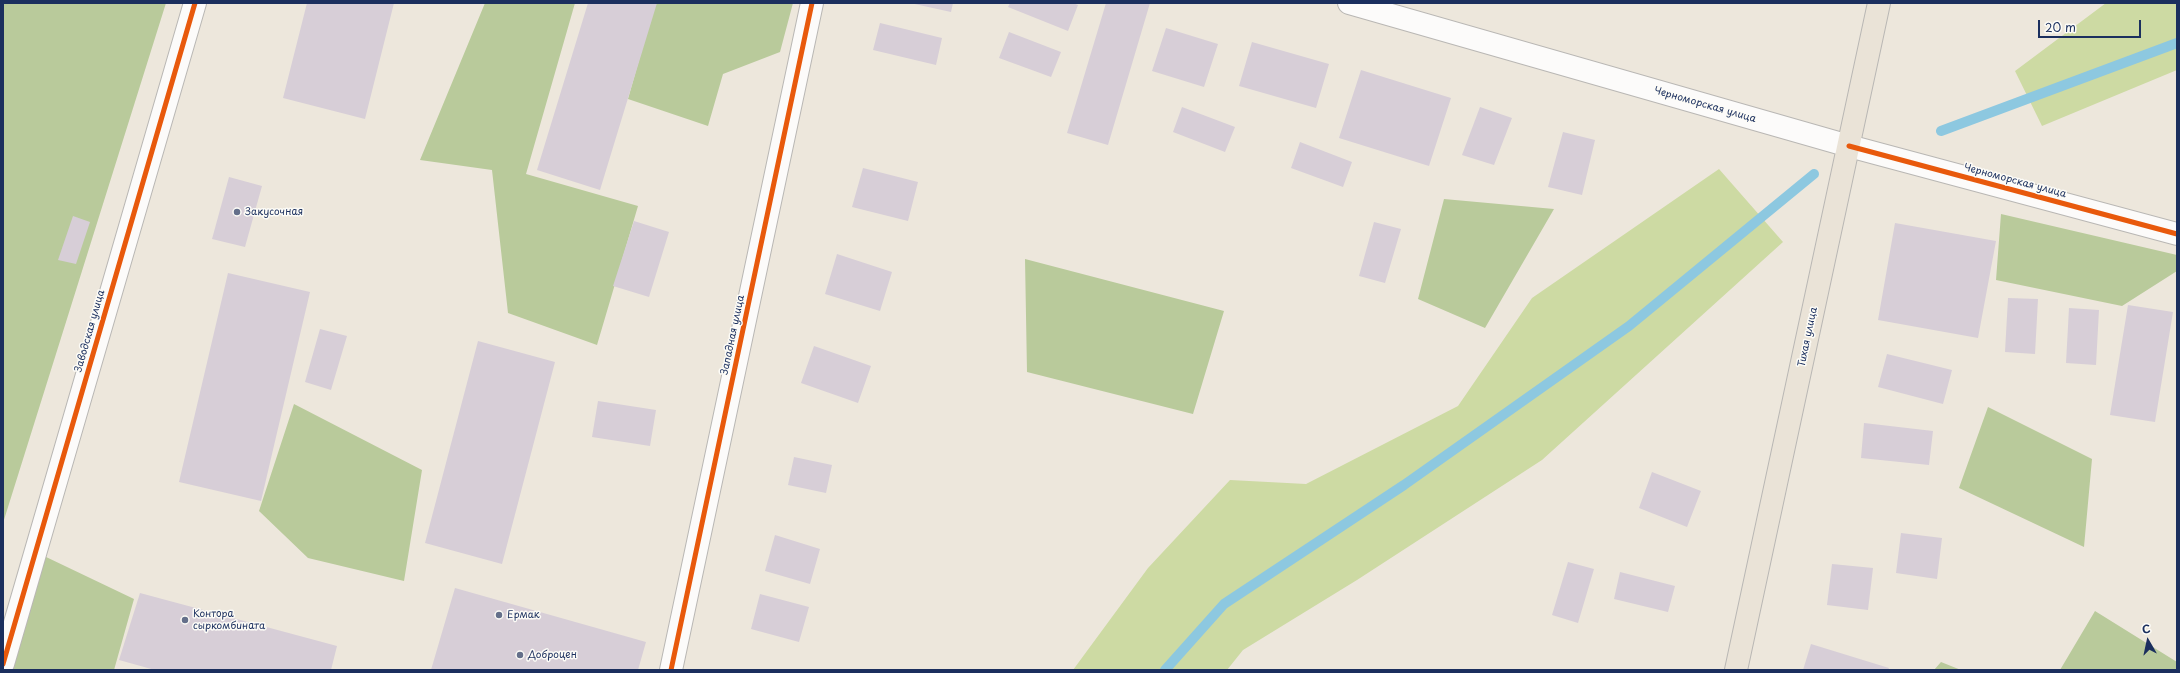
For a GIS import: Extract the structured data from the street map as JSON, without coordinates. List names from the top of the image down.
{
  "streets": {
    "main road": ["Тихая улица"],
    "street": ["Черноморская улица", "Заводская улица", "Западная улица"]
  },
  "crossings": [
    ["Черноморская улица", "Тихая улица"]
  ],
  "places": [
    "Закусочная",
    "Ермак",
    "Контора сыркомбината",
    "Доброцен"
  ],
  "scale_bar": "20 m",
  "north": "top"
}
